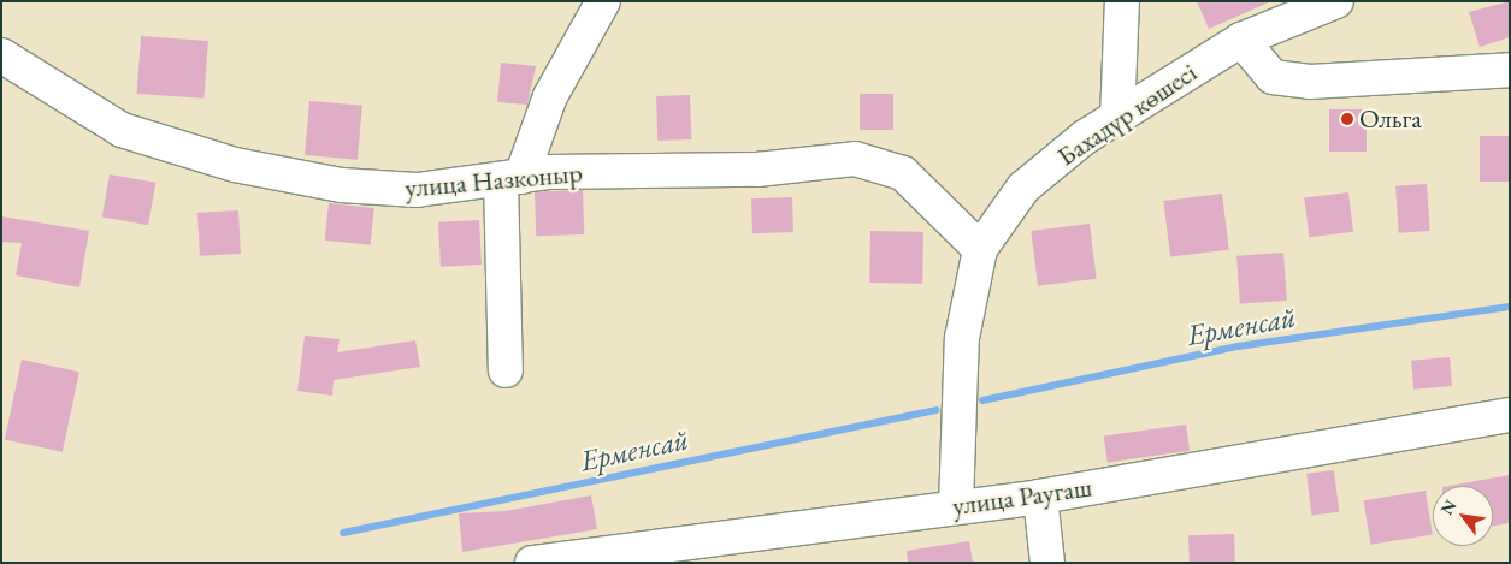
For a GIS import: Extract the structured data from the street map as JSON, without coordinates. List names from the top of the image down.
{
  "streets": {
    "street": ["Бахадүр көшесі", "улица Назконыр", "улица Раугаш"]
  },
  "crossings": [
    ["Бахадүр көшесі", "улица Назконыр"],
    ["Бахадүр көшесі", "улица Раугаш"]
  ],
  "water": ["Ерменсай"],
  "places": ["Ольга"],
  "north": "top left"
}
